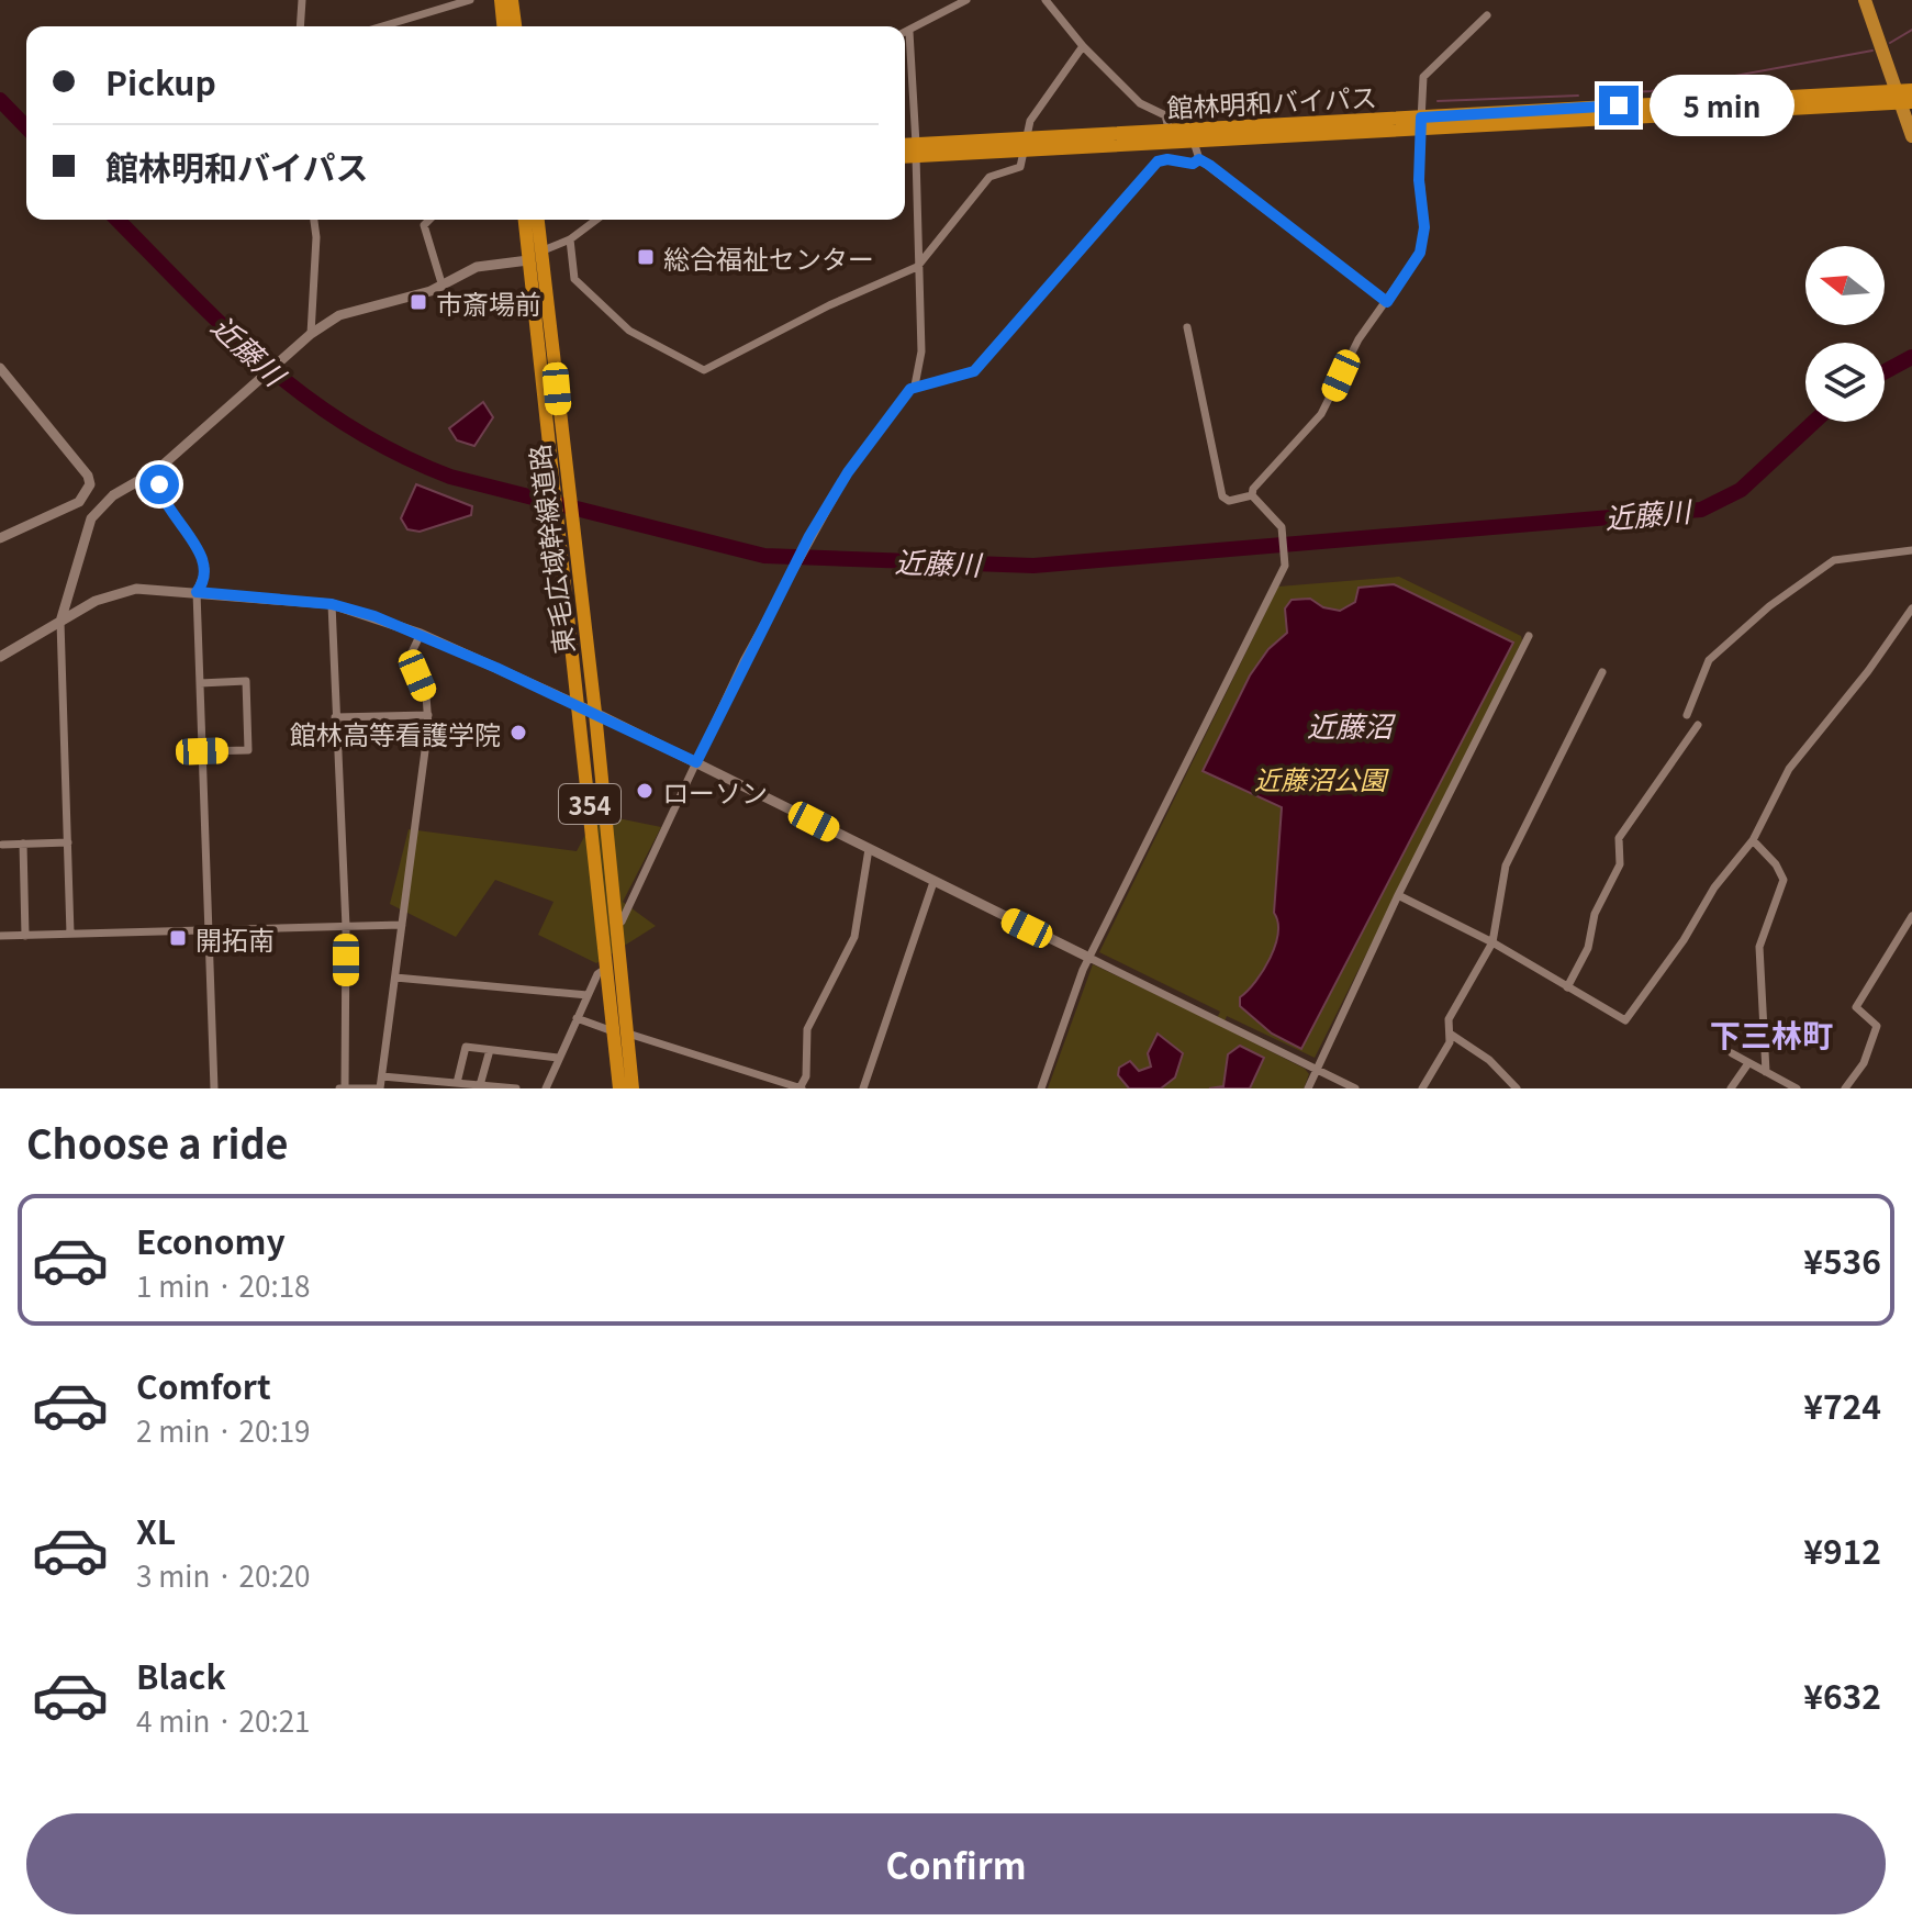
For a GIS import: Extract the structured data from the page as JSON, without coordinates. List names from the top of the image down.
{
  "streets": {
    "highway": ["館林明和バイパス", "東毛広域幹線道路", "354"]
  },
  "districts": ["下三林町"],
  "water": ["近藤川", "近藤沼"],
  "parks": ["近藤沼公園"],
  "places": {
    "transit": ["総合福祉センター", "市斎場前", "開拓南"],
    "other": ["館林高等看護学院", "ローソン"]
  },
  "north": "left",
  "page": {
    "banner": ["Pickup", "館林明和バイパス"],
    "bubble": "5 min",
    "heading": "Choose a ride",
    "list": [
      {
        "name": "Economy",
        "note": "1 min · 20:18",
        "value": "¥536"
      },
      {
        "name": "Comfort",
        "note": "2 min · 20:19",
        "value": "¥724"
      },
      {
        "name": "XL",
        "note": "3 min · 20:20",
        "value": "¥912"
      },
      {
        "name": "Black",
        "note": "4 min · 20:21",
        "value": "¥632"
      }
    ],
    "buttons": "Confirm"
  }
}
